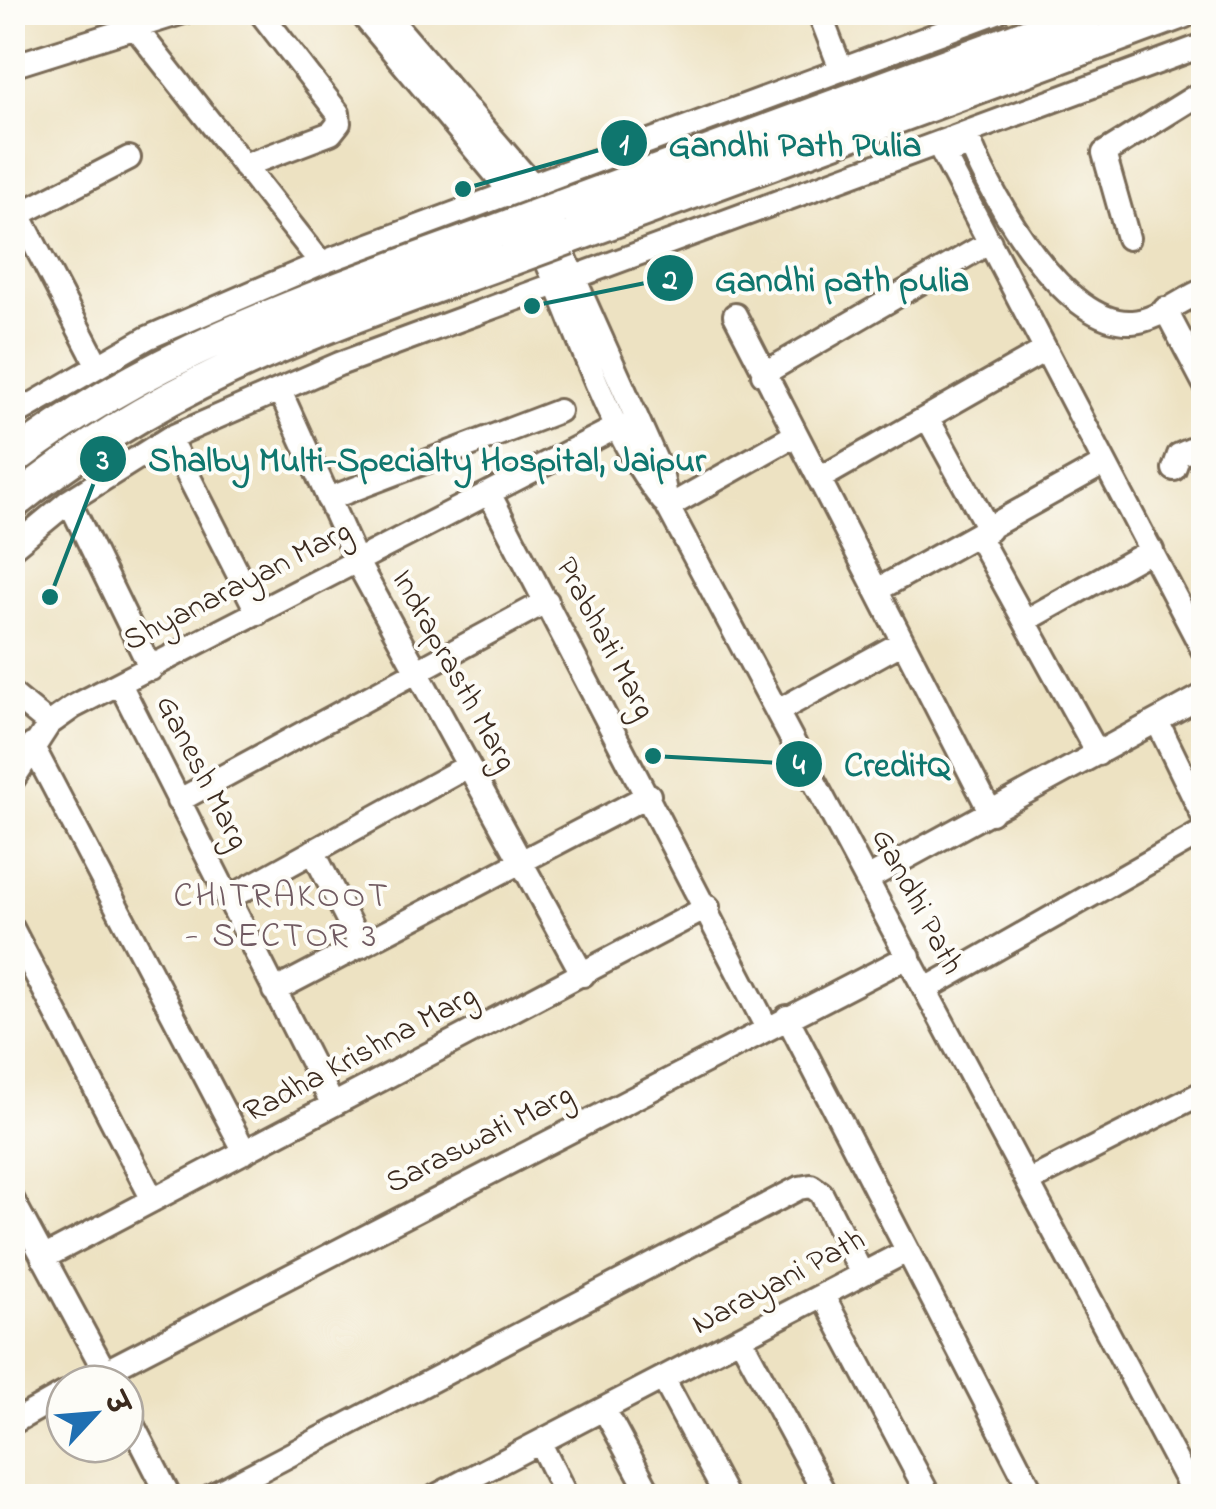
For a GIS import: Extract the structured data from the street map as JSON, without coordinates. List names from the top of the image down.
{
  "streets": {
    "street": [
      "Shyanarayan Marg",
      "Prabhati Marg",
      "Indraprasth Marg",
      "Ganesh Marg",
      "Gandhi Path",
      "Radha Krishna Marg",
      "Saraswati Marg",
      "Narayani Path"
    ]
  },
  "crossings": [
    ["Shyanarayan Marg", "Prabhati Marg"],
    ["Shyanarayan Marg", "Indraprasth Marg"],
    ["Shyanarayan Marg", "Ganesh Marg"],
    ["Prabhati Marg", "Radha Krishna Marg"],
    ["Prabhati Marg", "Saraswati Marg"],
    ["Prabhati Marg", "Narayani Path"],
    ["Indraprasth Marg", "Radha Krishna Marg"],
    ["Ganesh Marg", "Radha Krishna Marg"],
    ["Gandhi Path", "Saraswati Marg"]
  ],
  "districts": ["CHITRAKOOT - SECTOR 3"],
  "places": [
    "Gandhi Path Pulia",
    "Gandhi path pulia",
    "Shalby Multi-Specialty Hospital, Jaipur",
    "CreditQ"
  ],
  "north": "top right"
}
